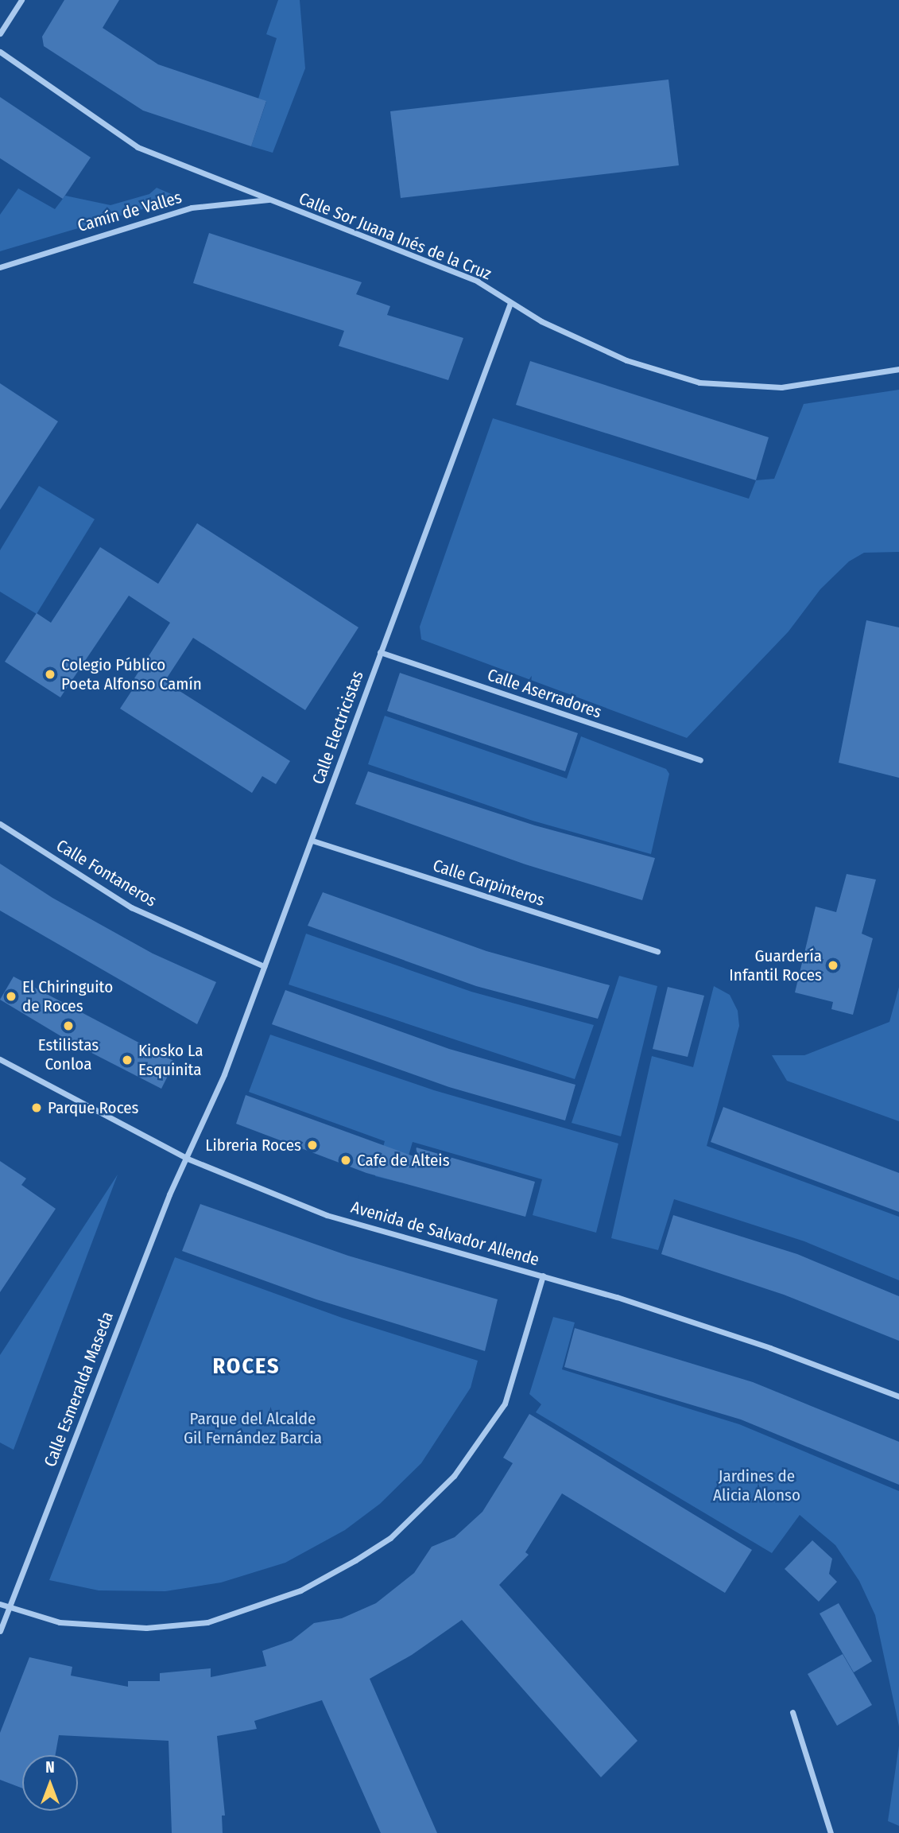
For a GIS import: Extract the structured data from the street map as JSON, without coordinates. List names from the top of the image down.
{
  "streets": {
    "street": [
      "Camín de Valles",
      "Calle Sor Juana Inés de la Cruz",
      "Calle Aserradores",
      "Calle Electricistas",
      "Calle Fontaneros",
      "Calle Carpinteros",
      "Avenida de Salvador Allende",
      "Calle Esmeralda Maseda"
    ]
  },
  "crossings": [
    ["Camín de Valles", "Calle Sor Juana Inés de la Cruz"],
    ["Calle Sor Juana Inés de la Cruz", "Calle Electricistas"],
    ["Calle Aserradores", "Calle Electricistas"],
    ["Calle Electricistas", "Calle Fontaneros"],
    ["Calle Electricistas", "Calle Carpinteros"],
    ["Calle Electricistas", "Avenida de Salvador Allende"],
    ["Calle Electricistas", "Calle Esmeralda Maseda"],
    ["Avenida de Salvador Allende", "Calle Esmeralda Maseda"]
  ],
  "districts": ["ROCES"],
  "parks": ["Parque del Alcalde Gil Fernández Barcia", "Jardines de Alicia Alonso"],
  "places": [
    "Colegio Público Poeta Alfonso Camín",
    "Guardería Infantil Roces",
    "El Chiringuito de Roces",
    "Estilistas Conloa",
    "Kiosko La Esquinita",
    "Parque Roces",
    "Libreria Roces",
    "Cafe de Alteis"
  ],
  "north": "top"
}
